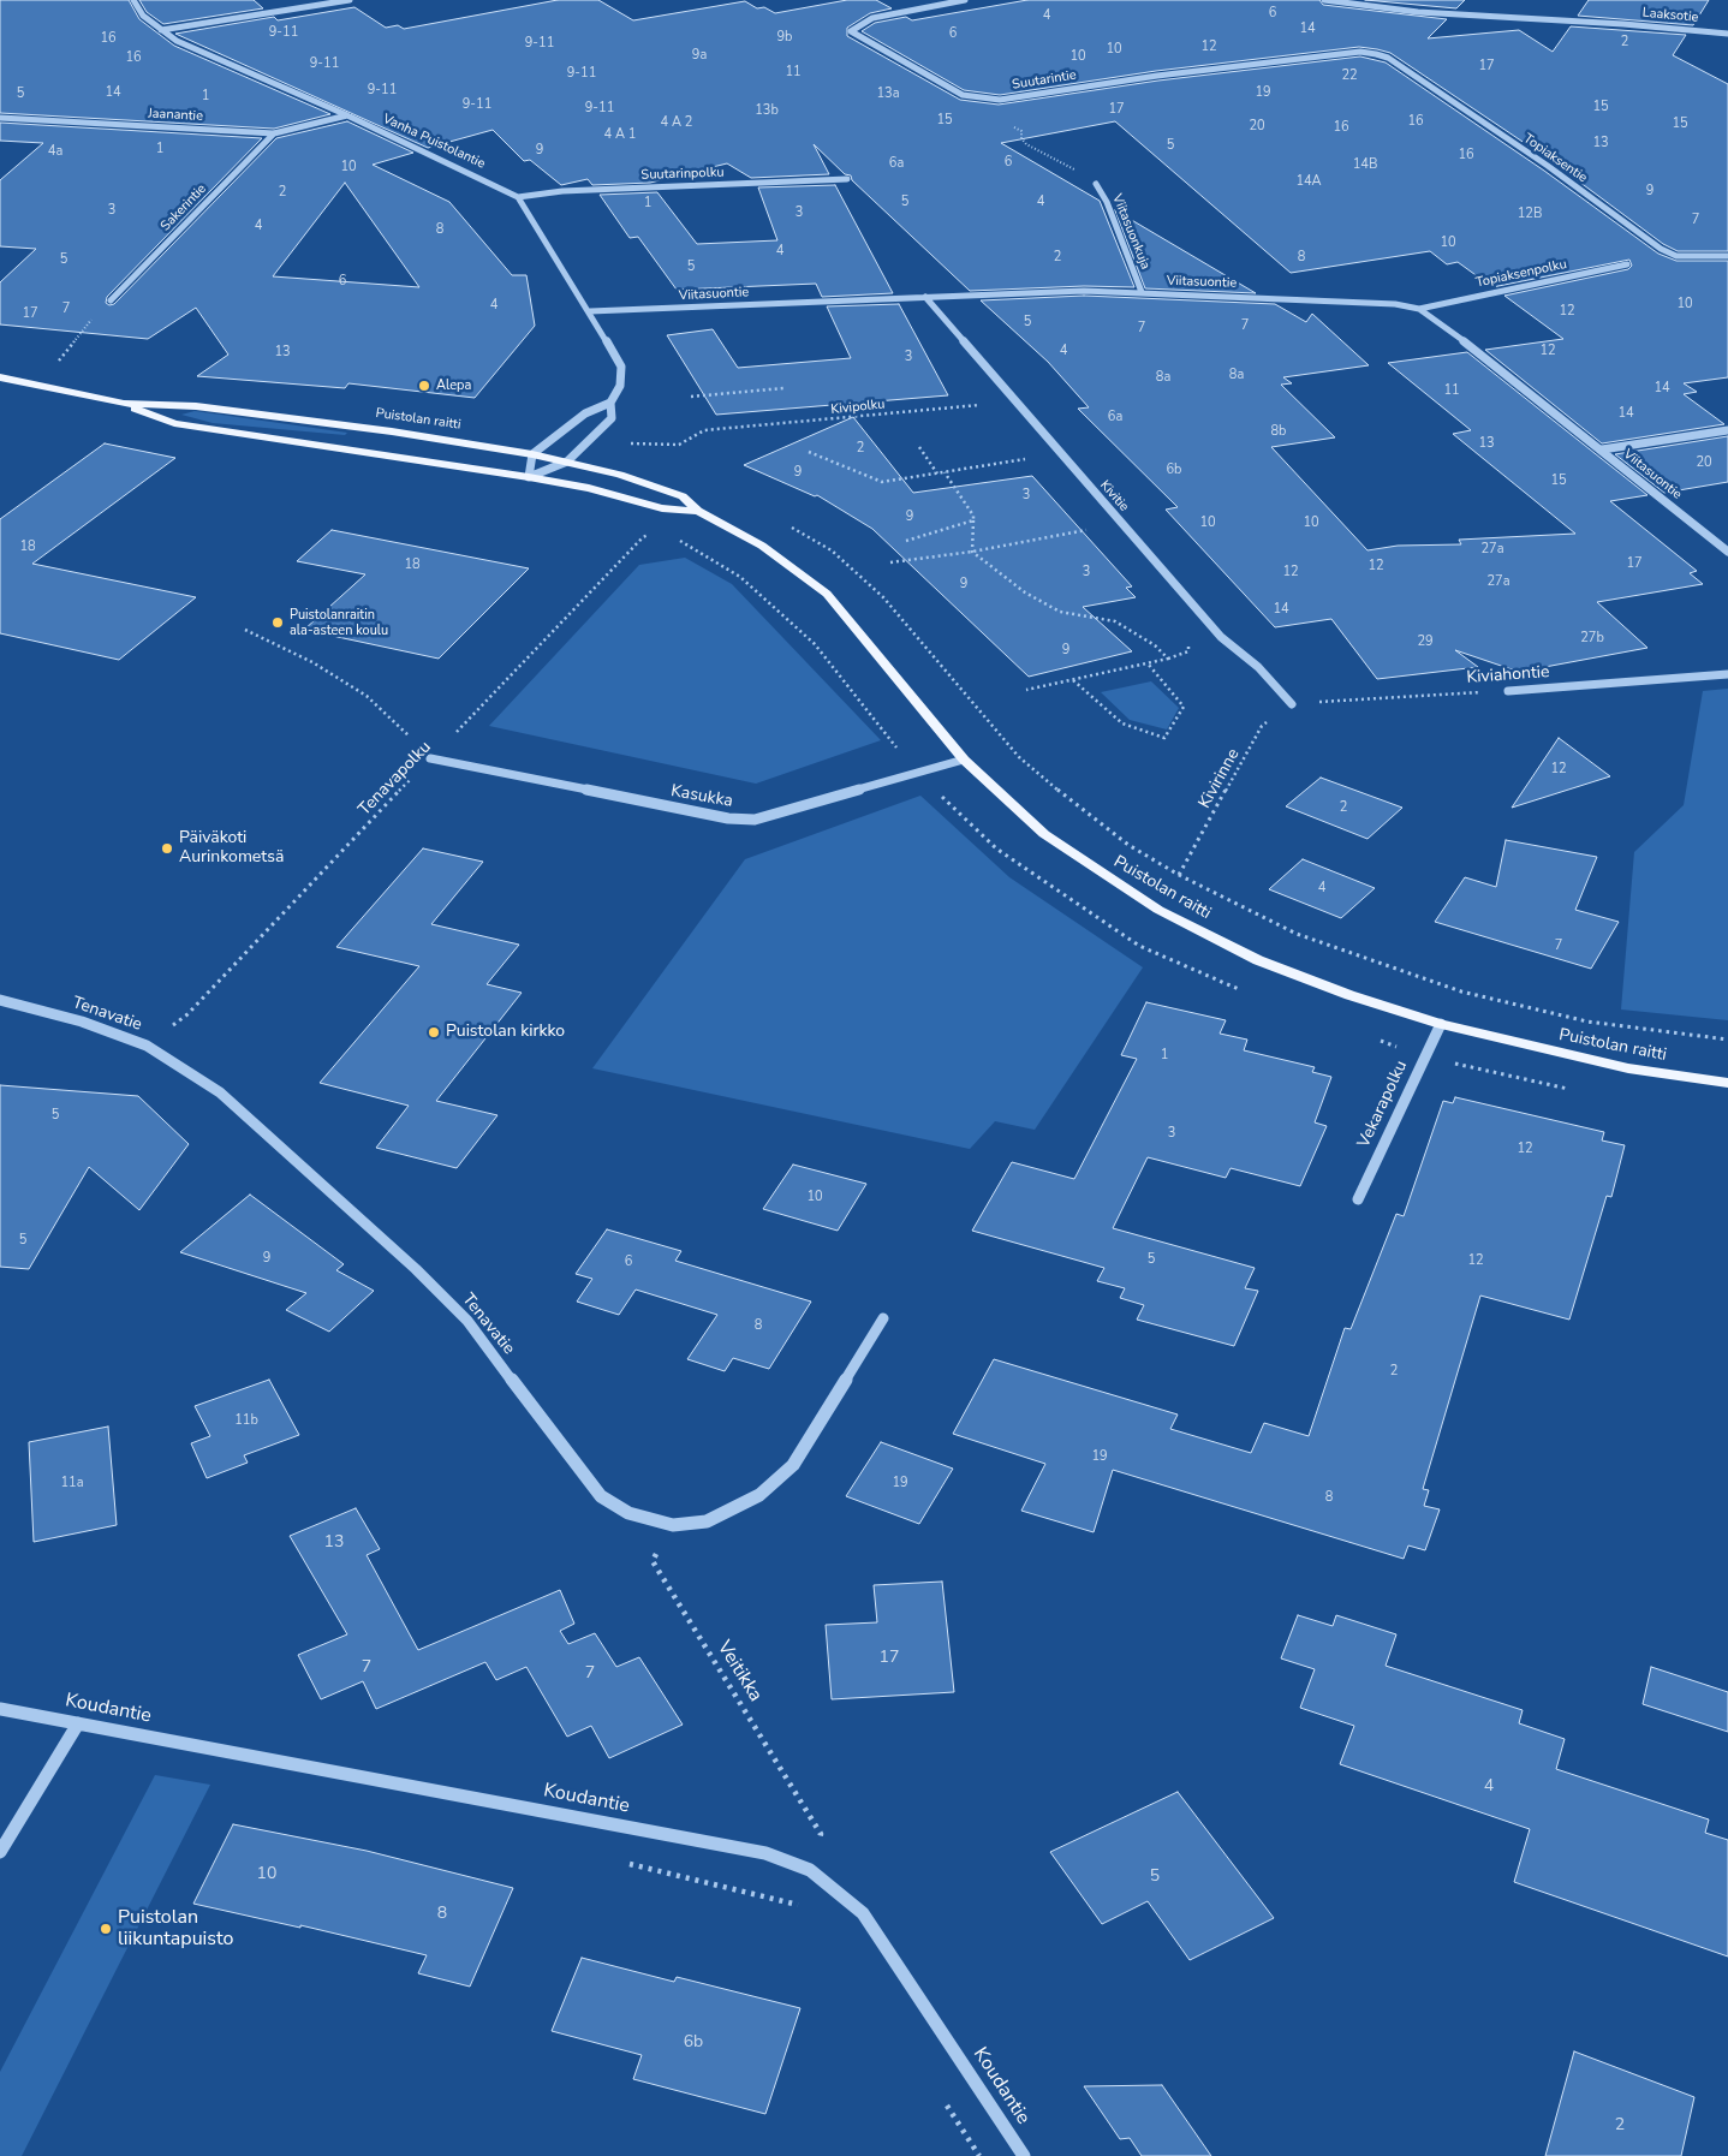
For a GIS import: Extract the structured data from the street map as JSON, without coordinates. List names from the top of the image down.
{
  "streets": {
    "main road": ["Puistolan raitti"],
    "street": [
      "Laaksotie",
      "Suutarintie",
      "Jaanantie",
      "Vanha Puistolantie",
      "Topiaksentie",
      "Suutarinpolku",
      "Sakerintie",
      "Viitasuonkuja",
      "Topiaksenpolku",
      "Viitasuontie",
      "Kivitie",
      "Kiviahontie",
      "Kasukka",
      "Tenavatie",
      "Vekarapolku",
      "Koudantie"
    ],
    "path": [
      "Kivipolku",
      "Tenavapolku",
      "Kivirinne",
      "Veitikka"
    ]
  },
  "crossings": [
    ["Suutarintie", "Topiaksentie"],
    ["Jaanantie", "Vanha Puistolantie"],
    ["Jaanantie", "Sakerintie"],
    ["Vanha Puistolantie", "Suutarinpolku"],
    ["Viitasuonkuja", "Viitasuontie"],
    ["Topiaksenpolku", "Viitasuontie"],
    ["Viitasuontie", "Kivitie"],
    ["Kivipolku", "Kivitie"],
    ["Puistolan raitti", "Kasukka"],
    ["Puistolan raitti", "Vekarapolku"],
    ["Kivitie", "Kiviahontie"],
    ["Kivitie", "Kivirinne"],
    ["Kiviahontie", "Kivirinne"],
    ["Tenavapolku", "Kasukka"],
    ["Tenavapolku", "Tenavatie"],
    ["Tenavatie", "Veitikka"]
  ],
  "places": [
    "Alepa",
    "Puistolanraitin ala-asteen koulu",
    "Päiväkoti Aurinkometsä",
    "Puistolan kirkko",
    "Puistolan liikuntapuisto"
  ],
  "house_numbers": [
    "6",
    "4",
    "14",
    "9-11",
    "6",
    "9b",
    "16",
    "2",
    "9-11",
    "12",
    "10",
    "9a",
    "10",
    "16",
    "9-11",
    "17",
    "11",
    "9-11",
    "22",
    "9-11",
    "14",
    "19",
    "5",
    "13a",
    "1",
    "9-11",
    "15",
    "9-11",
    "17",
    "13b",
    "15",
    "16",
    "4 A 2",
    "15",
    "20",
    "16",
    "4 A 1",
    "13",
    "5",
    "1",
    "9",
    "4a",
    "16",
    "6",
    "6a",
    "14B",
    "10",
    "14A",
    "9",
    "2",
    "5",
    "4",
    "1",
    "3",
    "3",
    "12B",
    "7",
    "4",
    "8",
    "10",
    "4",
    "2",
    "8",
    "5",
    "5",
    "6",
    "10",
    "4",
    "7",
    "12",
    "17",
    "5",
    "7",
    "7",
    "4",
    "12",
    "13",
    "3",
    "8a",
    "8a",
    "14",
    "11",
    "14",
    "6a",
    "8b",
    "13",
    "2",
    "20",
    "6b",
    "9",
    "15",
    "3",
    "9",
    "10",
    "10",
    "18",
    "27a",
    "17",
    "18",
    "12",
    "3",
    "12",
    "27a",
    "9",
    "14",
    "27b",
    "29",
    "9",
    "12",
    "2",
    "4",
    "7",
    "1",
    "5",
    "3",
    "12",
    "10",
    "5",
    "9",
    "5",
    "12",
    "6",
    "8",
    "2",
    "11b",
    "19",
    "11a",
    "19",
    "8",
    "13",
    "17",
    "7",
    "7",
    "4",
    "10",
    "5",
    "8",
    "6b",
    "2"
  ]
}
